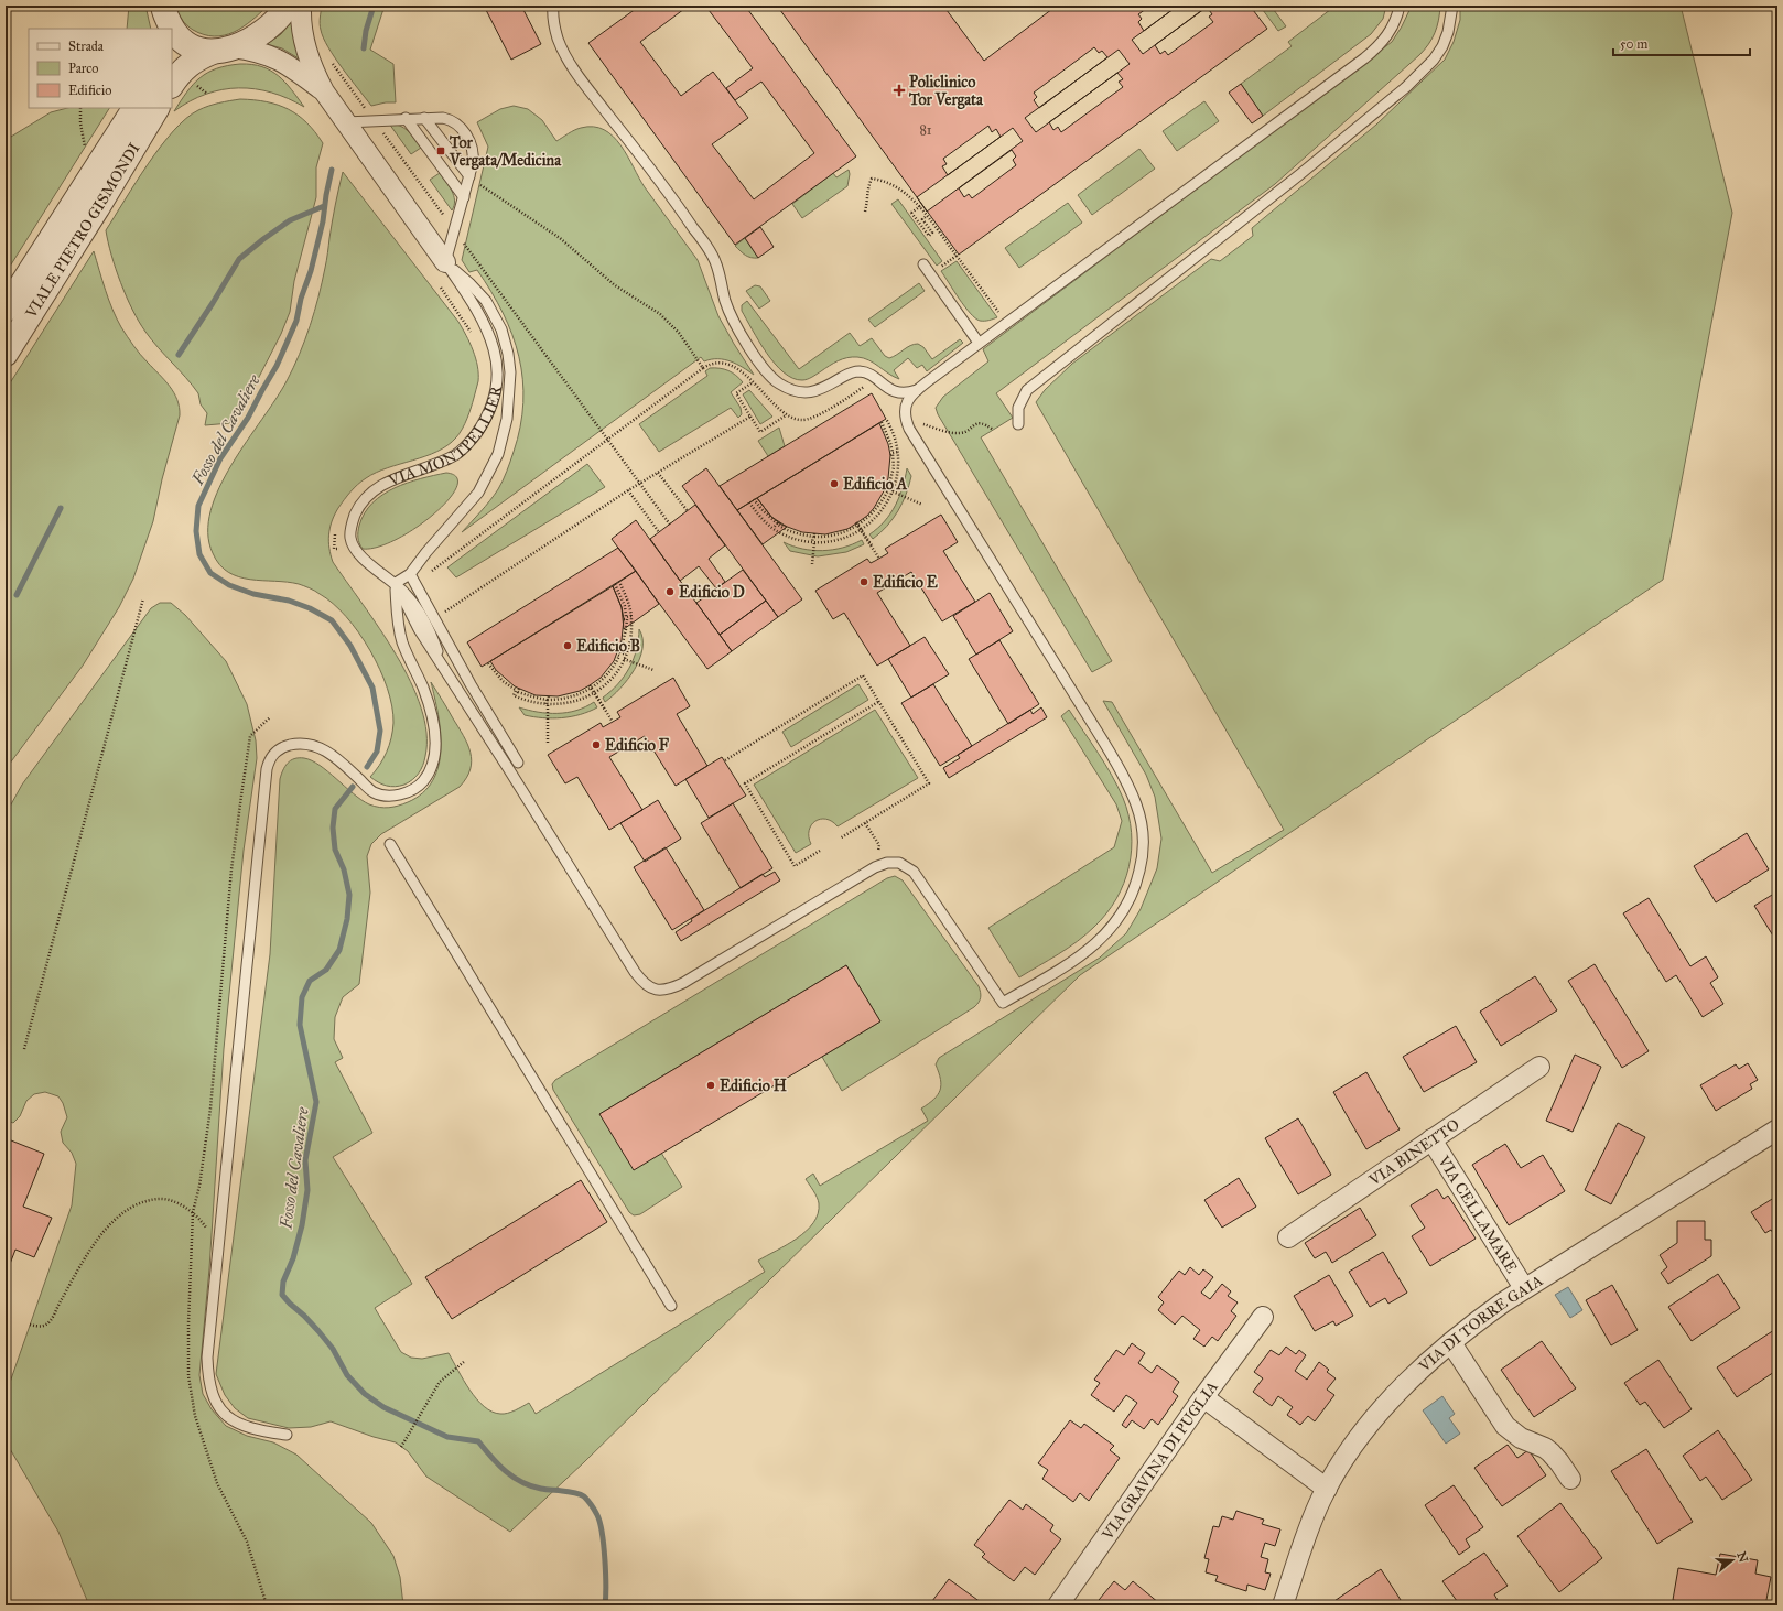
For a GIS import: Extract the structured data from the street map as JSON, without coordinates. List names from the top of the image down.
{
  "streets": {
    "street": [
      "VIALE PIETRO GISMONDI",
      "VIA MONTPELLIER",
      "VIA BINETTO",
      "VIA CELLAMARE",
      "VIA DI TORRE GAIA",
      "VIA GRAVINA DI PUGLIA"
    ]
  },
  "crossings": [
    ["VIA BINETTO", "VIA CELLAMARE"],
    ["VIA CELLAMARE", "VIA DI TORRE GAIA"]
  ],
  "water": ["Fosso del Cavaliere"],
  "places": {
    "health": ["Policlinico Tor Vergata"],
    "transit": ["Tor Vergata/Medicina"],
    "other": [
      "Edificio A",
      "Edificio E",
      "Edificio D",
      "Edificio B",
      "Edificio F",
      "Edificio H"
    ]
  },
  "house_numbers": ["81"],
  "legend": ["Strada", "Parco", "Edificio"],
  "scale_bar": "50 m",
  "north": "right"
}
